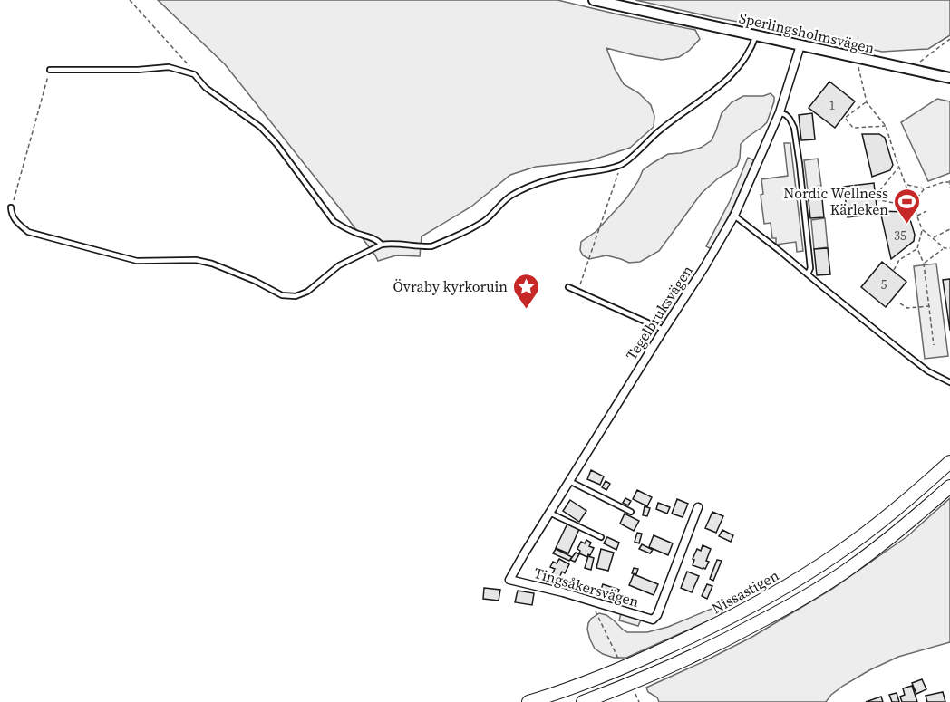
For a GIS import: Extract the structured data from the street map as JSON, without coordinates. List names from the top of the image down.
{
  "streets": {
    "highway": ["Nissastigen"],
    "street": ["Sperlingsholmsvägen", "Tegelbruksvägen", "Tingsåkersvägen"]
  },
  "crossings": [
    ["Sperlingsholmsvägen", "Tegelbruksvägen"],
    ["Tegelbruksvägen", "Tingsåkersvägen"]
  ],
  "places": {
    "sports": ["Nordic Wellness Kärleken"],
    "place": ["Övraby kyrkoruin"]
  },
  "house_numbers": ["1", "35", "5"]
}
